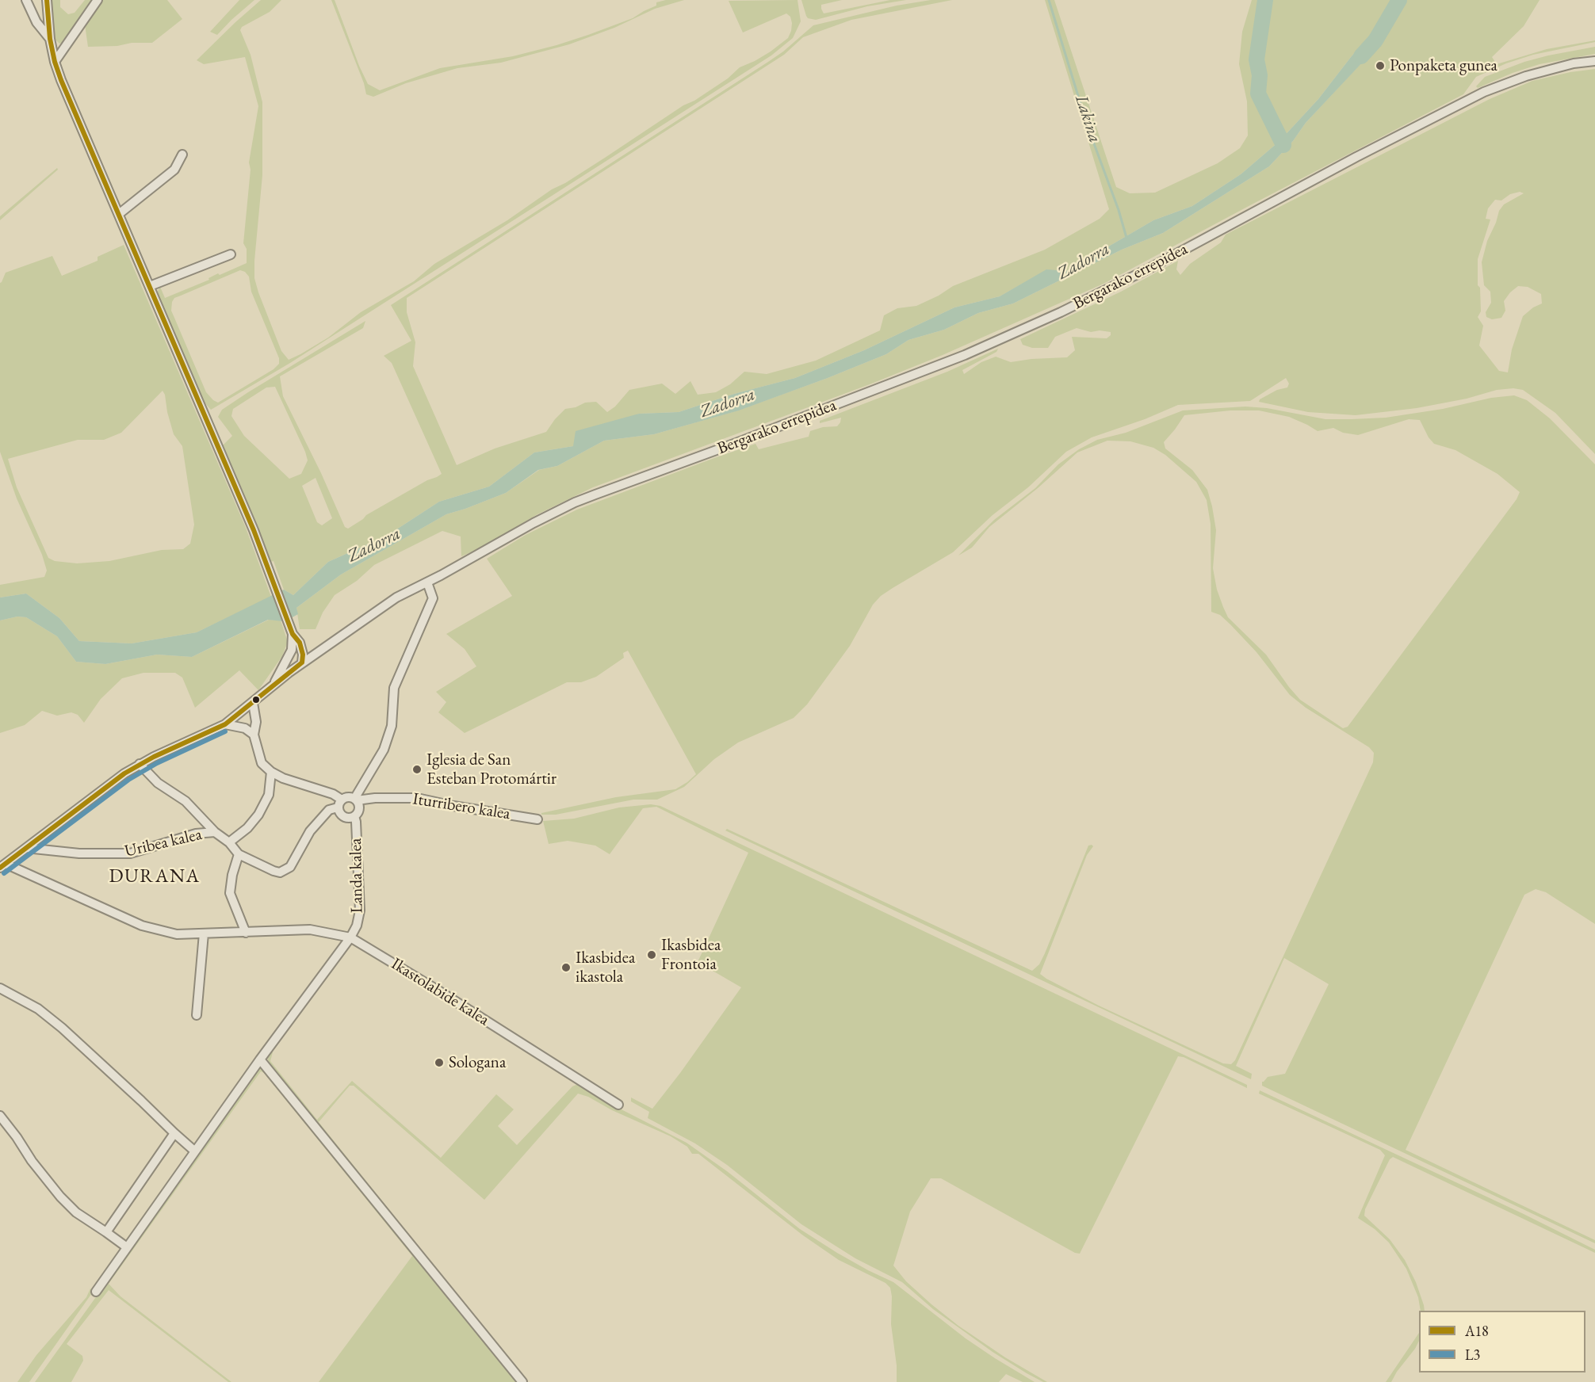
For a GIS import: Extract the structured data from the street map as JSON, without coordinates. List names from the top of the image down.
{
  "streets": {
    "street": [
      "Bergarako errepidea",
      "Iturribero kalea",
      "Uribea kalea",
      "Landa kalea",
      "Ikastolabide kalea"
    ]
  },
  "crossings": [
    ["Bergarako errepidea", "Uribea kalea"],
    ["Bergarako errepidea", "Ikastolabide kalea"],
    ["Iturribero kalea", "Uribea kalea"],
    ["Iturribero kalea", "Landa kalea"],
    ["Uribea kalea", "Landa kalea"],
    ["Landa kalea", "Ikastolabide kalea"]
  ],
  "districts": ["DURANA"],
  "water": ["Lakina", "Zadorra"],
  "places": [
    "Ponpaketa gunea",
    "Iglesia de San Esteban Protomártir",
    "Ikasbidea Frontoia",
    "Ikasbidea ikastola",
    "Sologana"
  ],
  "lines": ["transit line A18", "transit line L3"],
  "legend": ["A18", "L3"]
}
